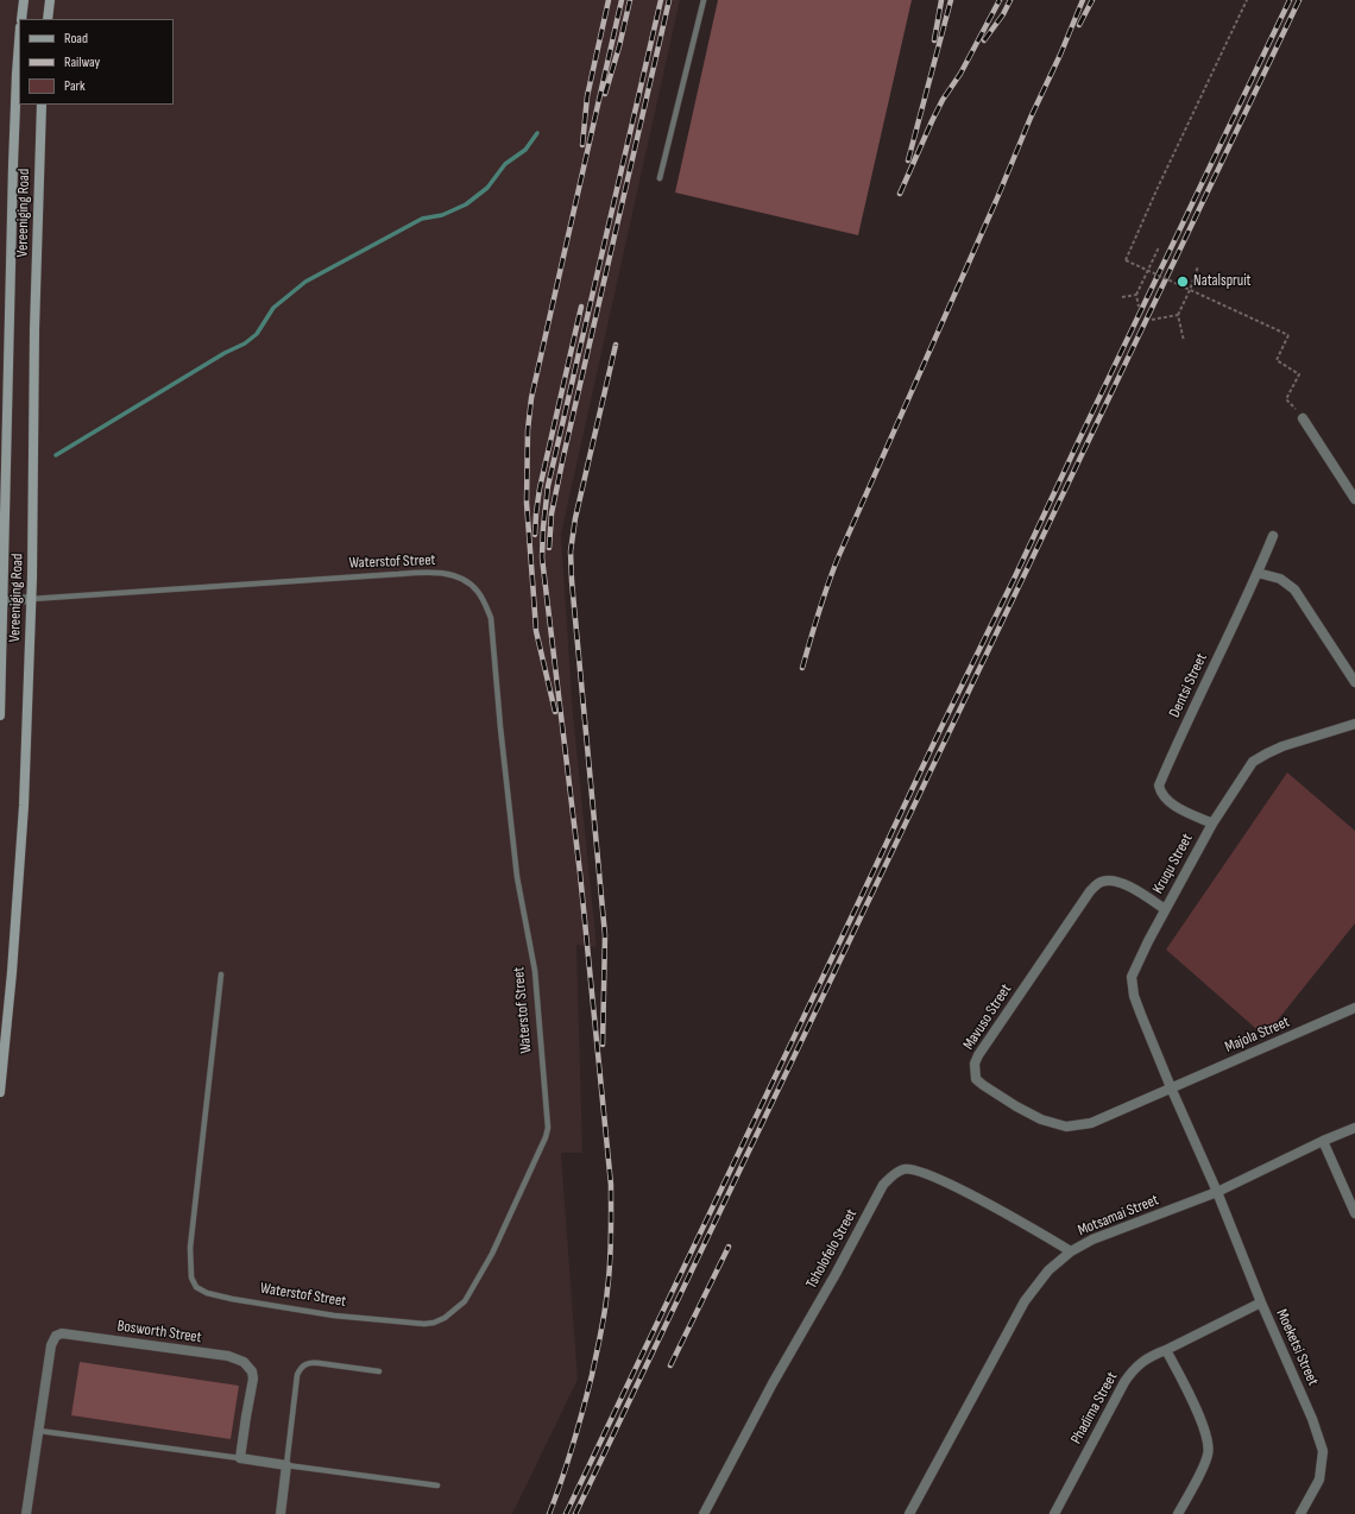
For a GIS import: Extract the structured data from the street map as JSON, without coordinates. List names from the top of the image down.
{
  "streets": {
    "main road": ["Vereeniging Road"],
    "street": [
      "Waterstof Street",
      "Dentsi Street",
      "Kruqu Street",
      "Mavuso Street",
      "Majola Street",
      "Motsamai Street",
      "Tsholofelo Street",
      "Bosworth Street",
      "Moeketsi Street",
      "Phadima Street"
    ]
  },
  "crossings": [
    ["Vereeniging Road", "Waterstof Street"],
    ["Dentsi Street", "Kruqu Street"],
    ["Kruqu Street", "Mavuso Street"],
    ["Kruqu Street", "Majola Street"],
    ["Kruqu Street", "Motsamai Street"],
    ["Kruqu Street", "Moeketsi Street"],
    ["Mavuso Street", "Majola Street"],
    ["Motsamai Street", "Tsholofelo Street"],
    ["Motsamai Street", "Moeketsi Street"],
    ["Moeketsi Street", "Phadima Street"]
  ],
  "places": ["Natalspruit"],
  "legend": ["Road", "Railway", "Park"]
}
